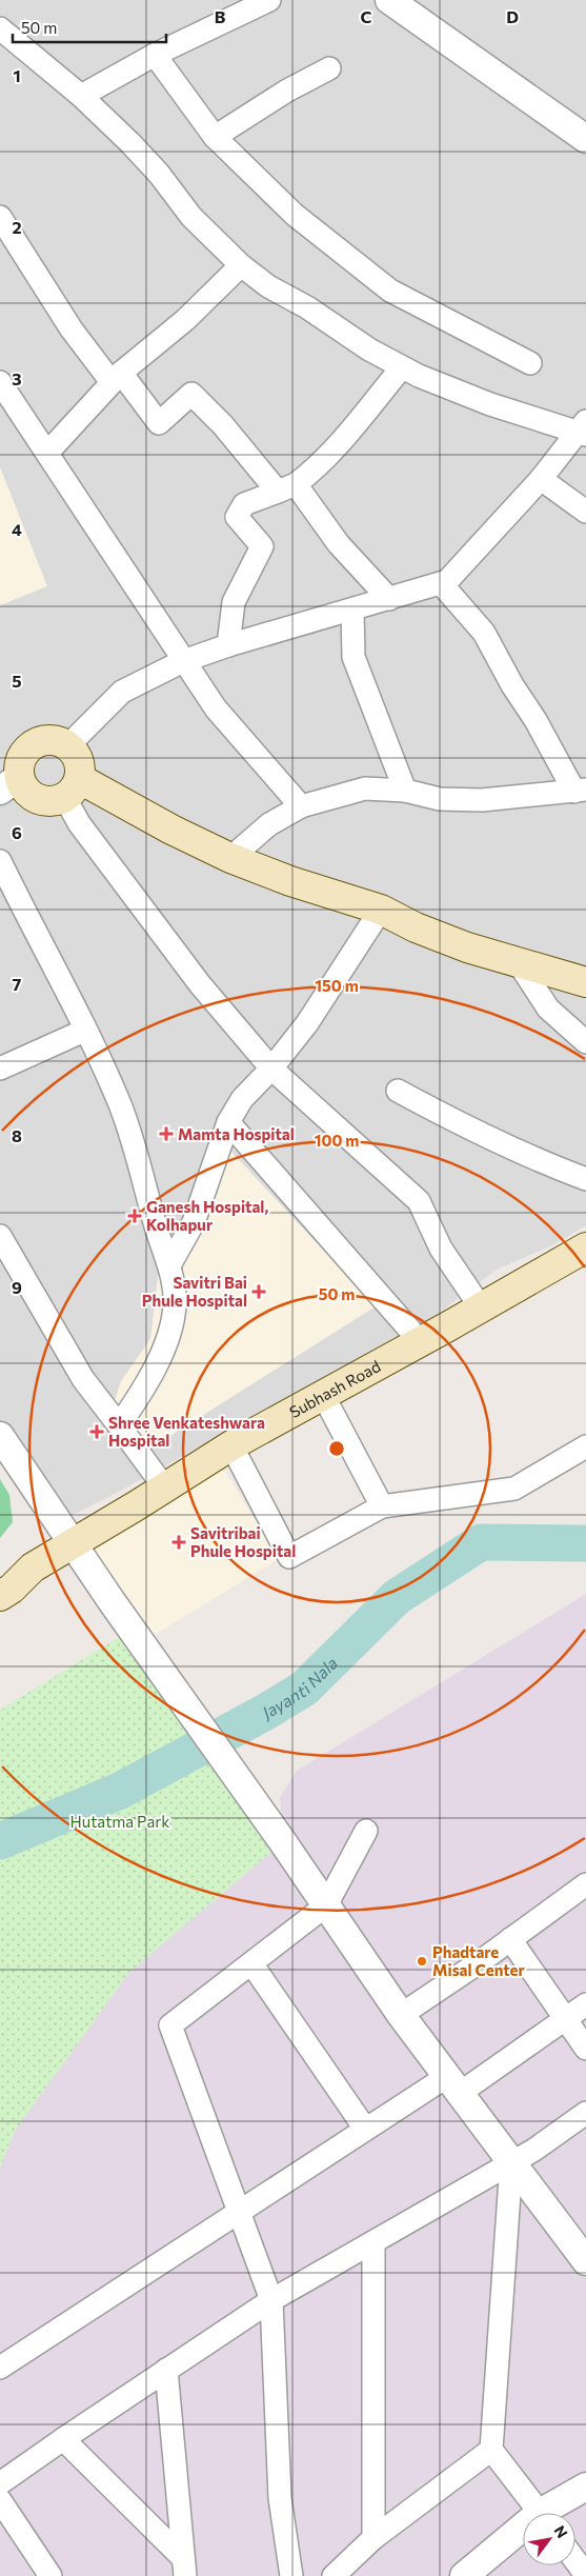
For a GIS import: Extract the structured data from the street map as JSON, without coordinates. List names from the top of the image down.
{
  "streets": {
    "main road": ["Subhash Road"]
  },
  "water": ["Jayanti Nala"],
  "parks": ["Hutatma Park"],
  "places": {
    "health": [
      "Mamta Hospital",
      "Ganesh Hospital, Kolhapur",
      "Savitri Bai Phule Hospital",
      "Shree Venkateshwara Hospital",
      "Savitribai Phule Hospital"
    ],
    "other": ["Phadtare Misal Center"]
  },
  "scale_bar": "50 m",
  "north": "top right",
  "grid": {
    "columns": ["B", "C", "D"],
    "rows": [
      "1",
      "2",
      "3",
      "4",
      "5",
      "6",
      "7",
      "8",
      "9"
    ]
  },
  "rings": ["150 m", "100 m", "50 m"]
}
